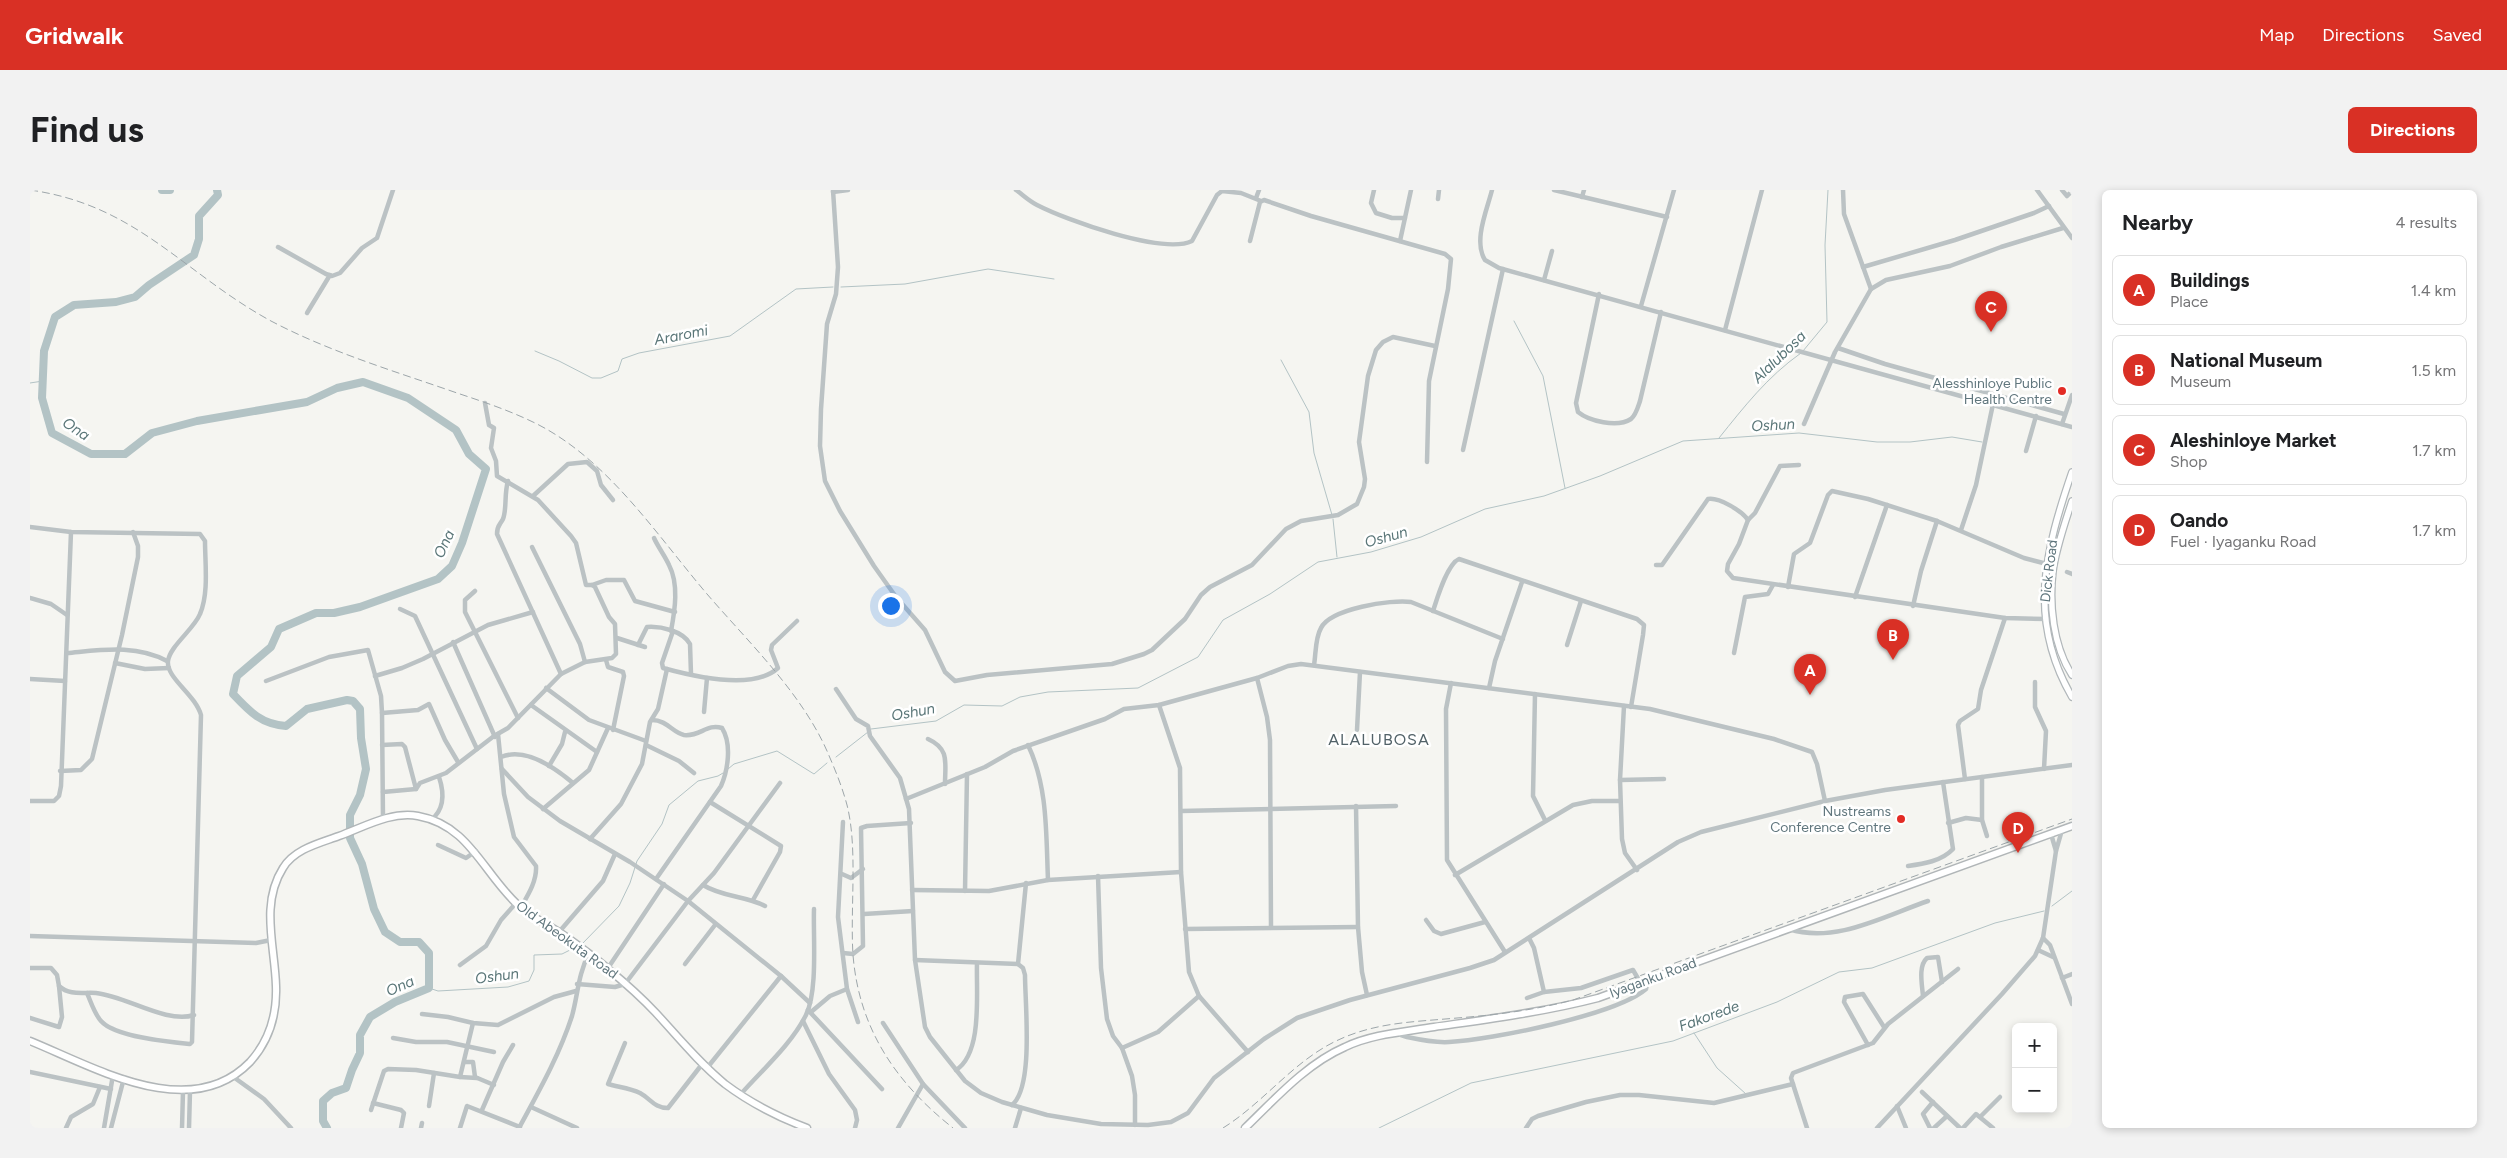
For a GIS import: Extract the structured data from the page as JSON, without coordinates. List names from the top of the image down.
{
  "streets": {
    "highway": ["Old Abeokuta Road", "Iyaganku Road"],
    "main road": ["Dick Road"]
  },
  "districts": ["ALALUBOSA"],
  "water": [
    "Araromi",
    "Alalubosa",
    "Oshun",
    "Ona",
    "Fakorede"
  ],
  "places": ["Alesshinloye Public Health Centre", "Nustreams Conference Centre"],
  "page": {
    "header": "Gridwalk",
    "nav": ["Map", "Directions", "Saved"],
    "buttons": "Directions",
    "title": "Find us",
    "heading": ["Nearby", "4 results"],
    "list": [
      {
        "mark": "A",
        "name": "Buildings",
        "note": "Place",
        "value": "1.4 km"
      },
      {
        "mark": "B",
        "name": "National Museum",
        "note": "Museum",
        "value": "1.5 km"
      },
      {
        "mark": "C",
        "name": "Aleshinloye Market",
        "note": "Shop",
        "value": "1.7 km"
      },
      {
        "mark": "D",
        "name": "Oando",
        "note": "Fuel · Iyaganku Road",
        "value": "1.7 km"
      }
    ],
    "pins": [
      "C",
      "B",
      "A",
      "D"
    ],
    "map_buttons": ["+", "−"]
  }
}
